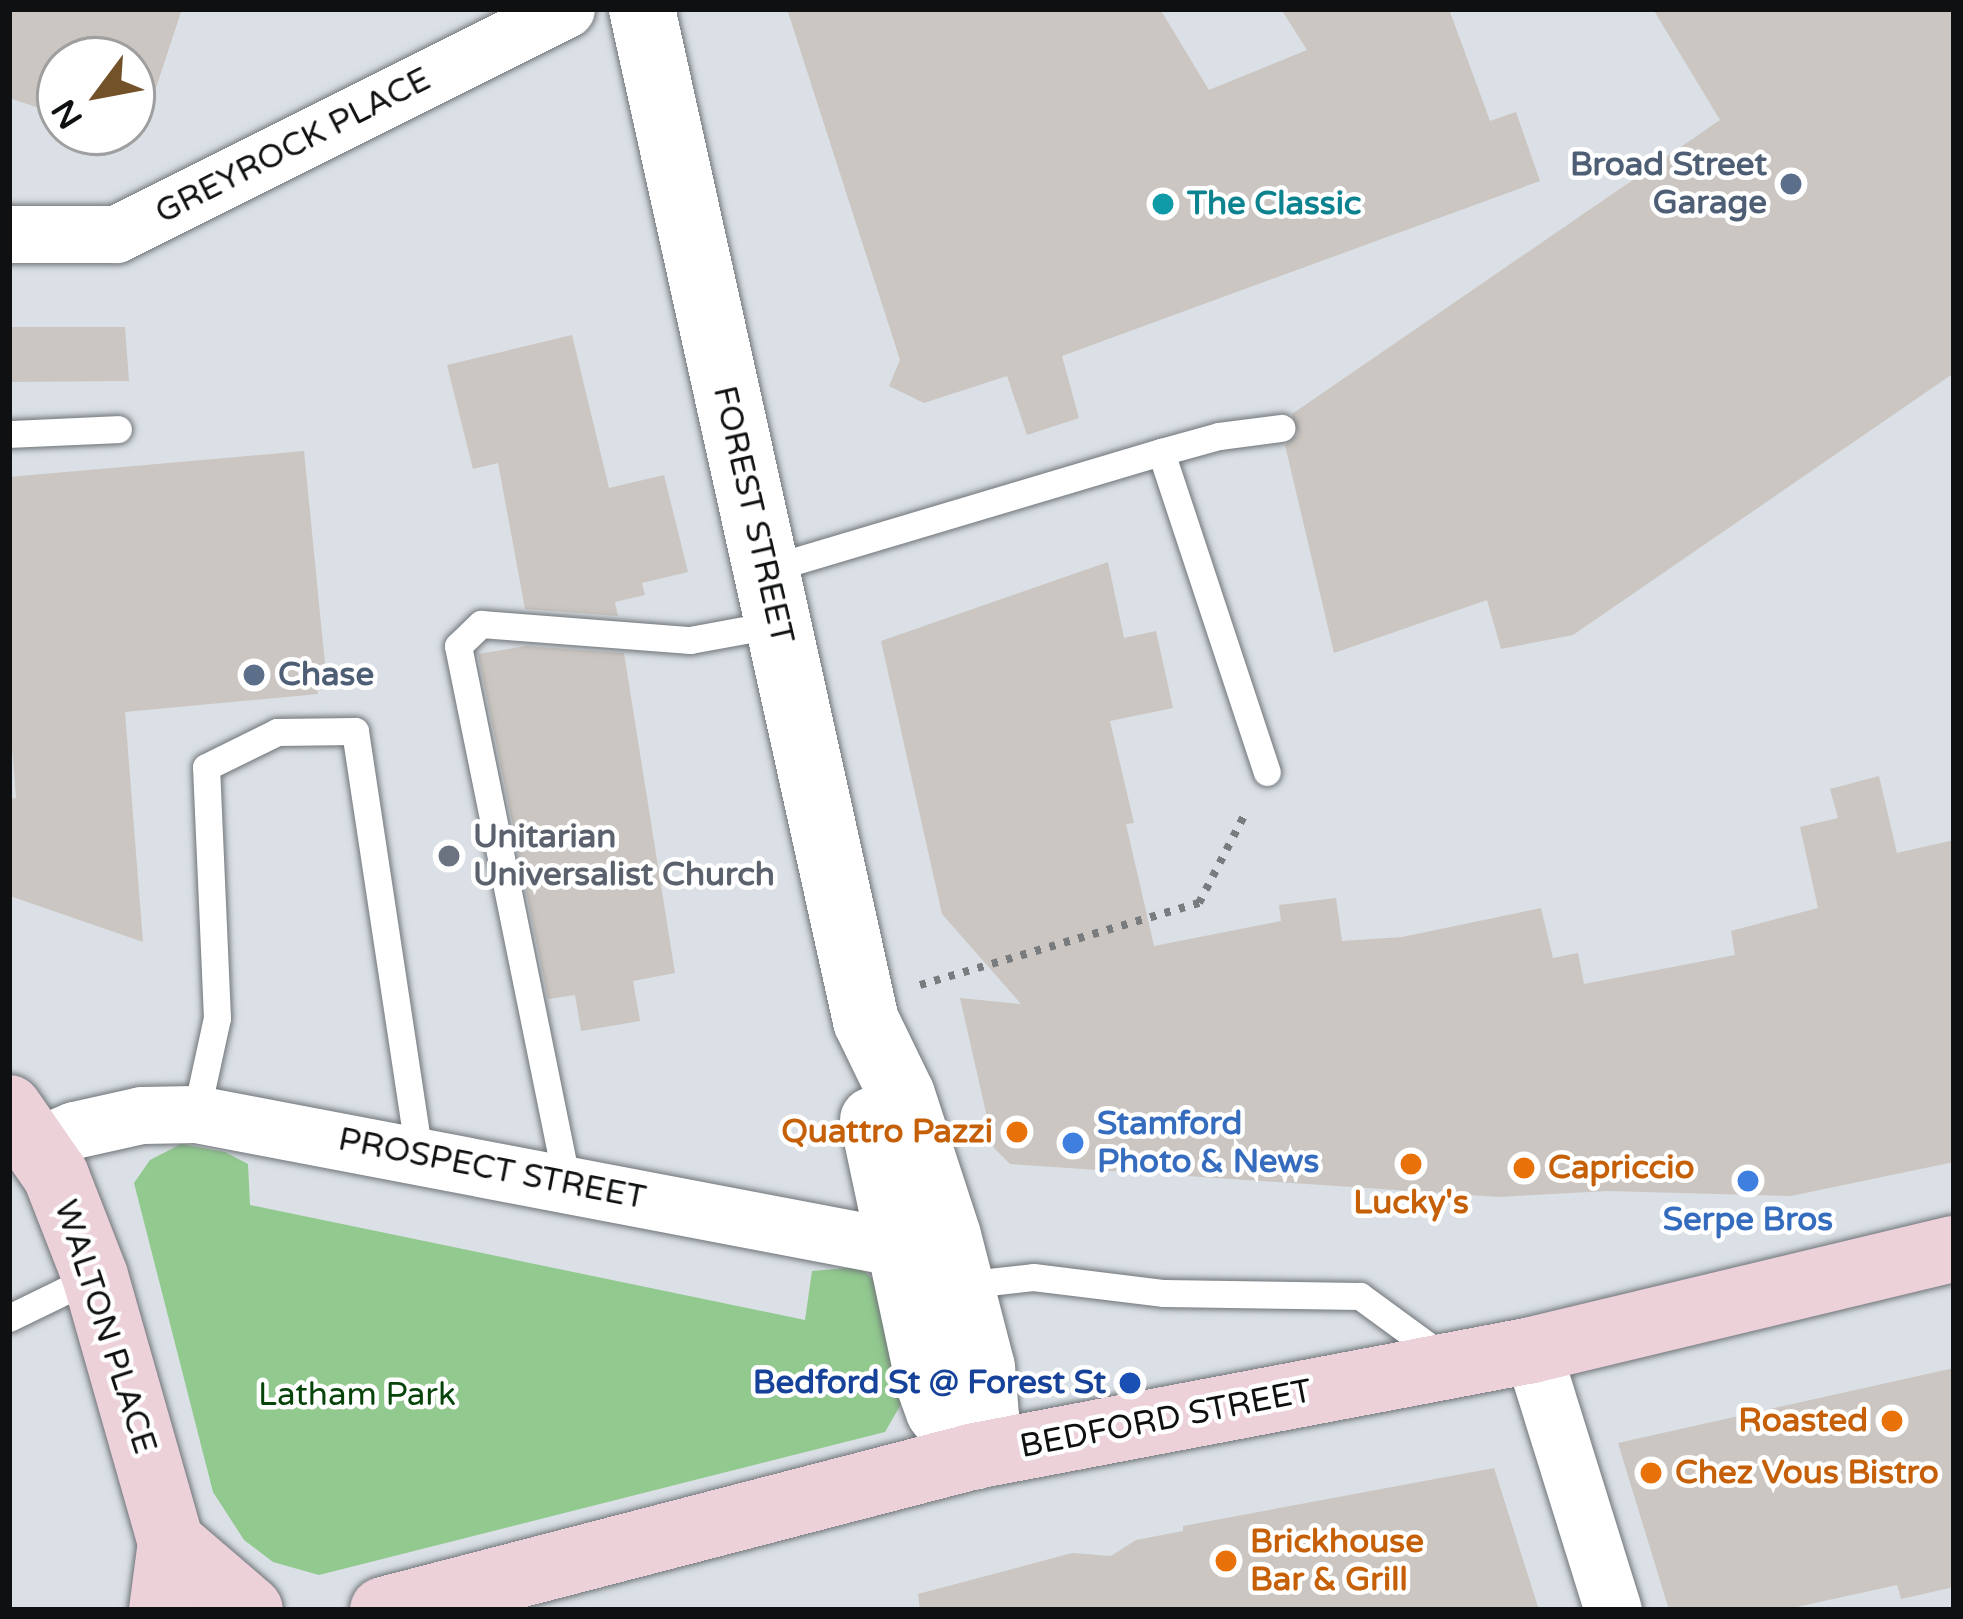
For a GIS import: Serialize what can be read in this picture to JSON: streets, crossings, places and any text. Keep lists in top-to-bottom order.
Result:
{
  "streets": {
    "main road": ["WALTON PLACE", "BEDFORD STREET"],
    "street": ["GREYROCK PLACE", "FOREST STREET", "PROSPECT STREET"]
  },
  "crossings": [
    ["FOREST STREET", "PROSPECT STREET"],
    ["FOREST STREET", "BEDFORD STREET"],
    ["PROSPECT STREET", "WALTON PLACE"]
  ],
  "parks": ["Latham Park"],
  "places": [
    "Broad Street Garage",
    "The Classic",
    "Chase",
    "Unitarian Universalist Church",
    "Quattro Pazzi",
    "Stamford Photo & News",
    "Lucky's",
    "Capriccio",
    "Serpe Bros",
    "Bedford St @ Forest St",
    "Roasted",
    "Chez Vous Bistro",
    "Brickhouse Bar & Grill"
  ],
  "north": "bottom left"
}
